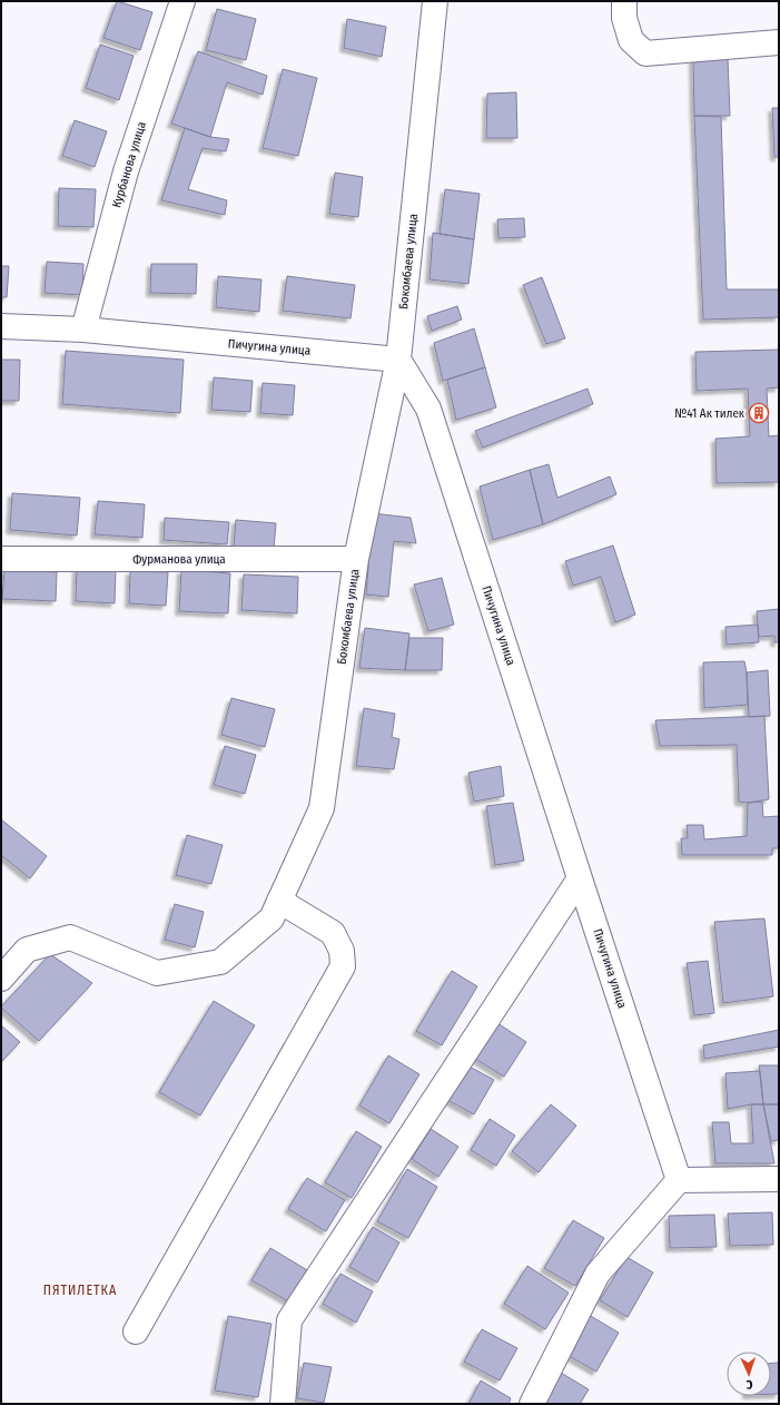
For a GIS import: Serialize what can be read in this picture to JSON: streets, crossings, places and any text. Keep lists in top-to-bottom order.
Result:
{
  "streets": {
    "street": [
      "Курбанова улица",
      "Бокомбаева улица",
      "Пичугина улица",
      "Фурманова улица"
    ]
  },
  "crossings": [
    ["Курбанова улица", "Пичугина улица"],
    ["Бокомбаева улица", "Пичугина улица"],
    ["Бокомбаева улица", "Фурманова улица"]
  ],
  "districts": ["ПЯТИЛЕТКА"],
  "places": {
    "building": ["№41 Ак тилек"]
  },
  "north": "bottom"
}
